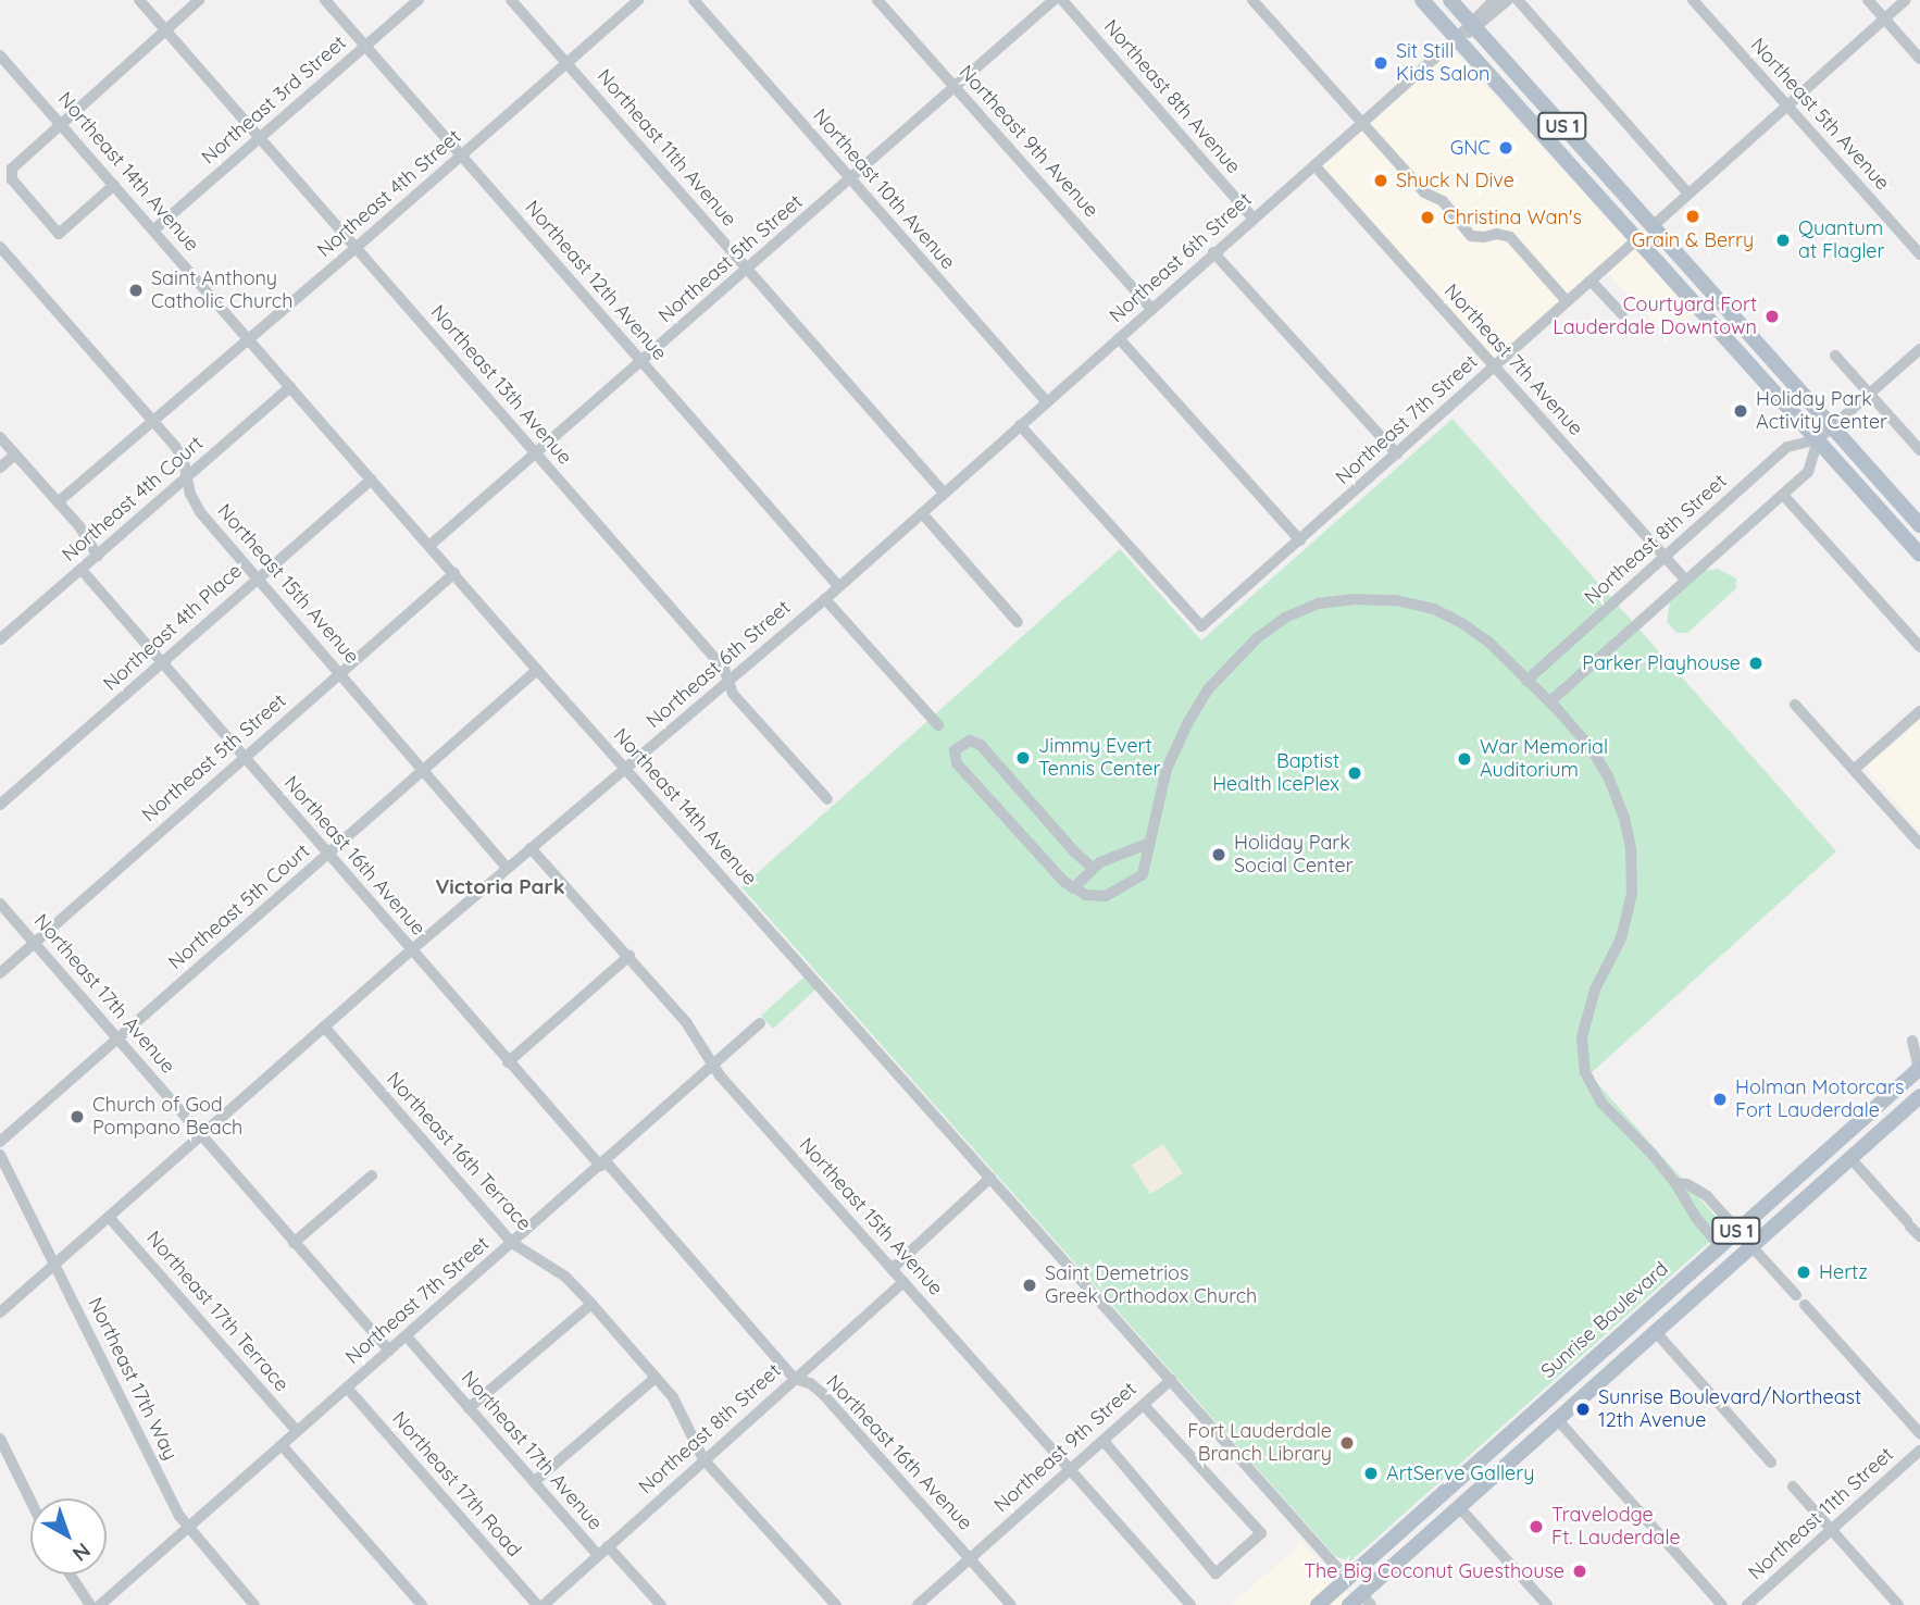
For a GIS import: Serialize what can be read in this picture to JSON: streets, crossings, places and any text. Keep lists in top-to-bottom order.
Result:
{
  "streets": {
    "main road": ["US 1", "Sunrise Boulevard"],
    "street": [
      "Northeast 8th Avenue",
      "Northeast 3rd Street",
      "Northeast 5th Avenue",
      "Northeast 9th Avenue",
      "Northeast 11th Avenue",
      "Northeast 14th Avenue",
      "Northeast 10th Avenue",
      "Northeast 4th Street",
      "Northeast 6th Street",
      "Northeast 5th Street",
      "Northeast 12th Avenue",
      "Northeast 7th Avenue",
      "Northeast 13th Avenue",
      "Northeast 7th Street",
      "Northeast 4th Court",
      "Northeast 8th Street",
      "Northeast 15th Avenue",
      "Northeast 4th Place",
      "Northeast 16th Avenue",
      "Northeast 5th Court",
      "Northeast 17th Avenue",
      "Northeast 16th Terrace",
      "Northeast 17th Terrace",
      "Northeast 17th Way",
      "Northeast 9th Street",
      "Northeast 17th Road",
      "Northeast 11th Street"
    ]
  },
  "crossings": [
    ["Northeast 8th Avenue", "Northeast 6th Street"],
    ["Northeast 3rd Street", "Northeast 14th Avenue"],
    ["Northeast 3rd Street", "Northeast 12th Avenue"],
    ["Northeast 3rd Street", "Northeast 13th Avenue"],
    ["US 1", "Northeast 6th Street"],
    ["US 1", "Northeast 7th Street"],
    ["US 1", "Northeast 8th Street"],
    ["Northeast 9th Avenue", "Northeast 6th Street"],
    ["Northeast 9th Avenue", "Northeast 5th Street"],
    ["Northeast 11th Avenue", "Northeast 4th Street"],
    ["Northeast 11th Avenue", "Northeast 6th Street"],
    ["Northeast 11th Avenue", "Northeast 5th Street"],
    ["Northeast 14th Avenue", "Northeast 4th Street"],
    ["Northeast 14th Avenue", "Northeast 6th Street"],
    ["Northeast 14th Avenue", "Northeast 5th Street"],
    ["Northeast 14th Avenue", "Northeast 4th Court"],
    ["Northeast 14th Avenue", "Northeast 4th Place"],
    ["Northeast 14th Avenue", "Northeast 5th Court"],
    ["Northeast 14th Avenue", "Sunrise Boulevard"],
    ["Northeast 14th Avenue", "Northeast 9th Street"],
    ["Northeast 10th Avenue", "Northeast 6th Street"],
    ["Northeast 10th Avenue", "Northeast 5th Street"],
    ["Northeast 4th Street", "Northeast 12th Avenue"],
    ["Northeast 4th Street", "Northeast 13th Avenue"],
    ["Northeast 4th Street", "Northeast 15th Avenue"],
    ["Northeast 6th Street", "Northeast 12th Avenue"],
    ["Northeast 6th Street", "Northeast 7th Avenue"],
    ["Northeast 6th Street", "Northeast 13th Avenue"],
    ["Northeast 6th Street", "Northeast 7th Street"],
    ["Northeast 6th Street", "Northeast 15th Avenue"],
    ["Northeast 6th Street", "Northeast 16th Avenue"],
    ["Northeast 6th Street", "Northeast 17th Avenue"],
    ["Northeast 6th Street", "Northeast 16th Terrace"],
    ["Northeast 6th Street", "Northeast 17th Terrace"],
    ["Northeast 6th Street", "Northeast 17th Way"],
    ["Northeast 5th Street", "Northeast 12th Avenue"],
    ["Northeast 5th Street", "Northeast 13th Avenue"],
    ["Northeast 5th Street", "Northeast 15th Avenue"],
    ["Northeast 5th Street", "Northeast 16th Avenue"],
    ["Northeast 5th Street", "Northeast 17th Avenue"],
    ["Northeast 7th Avenue", "Northeast 7th Street"],
    ["Northeast 7th Avenue", "Northeast 8th Street"],
    ["Northeast 7th Street", "Northeast 15th Avenue"],
    ["Northeast 7th Street", "Northeast 16th Avenue"],
    ["Northeast 7th Street", "Northeast 17th Avenue"],
    ["Northeast 7th Street", "Northeast 16th Terrace"],
    ["Northeast 7th Street", "Northeast 17th Terrace"],
    ["Northeast 7th Street", "Northeast 17th Way"],
    ["Northeast 7th Street", "Northeast 17th Road"],
    ["Northeast 4th Court", "Northeast 15th Avenue"],
    ["Northeast 4th Court", "Northeast 16th Avenue"],
    ["Northeast 8th Street", "Northeast 15th Avenue"],
    ["Northeast 8th Street", "Northeast 16th Avenue"],
    ["Northeast 8th Street", "Northeast 17th Avenue"],
    ["Northeast 8th Street", "Northeast 16th Terrace"],
    ["Northeast 15th Avenue", "Northeast 4th Place"],
    ["Northeast 15th Avenue", "Northeast 5th Court"],
    ["Northeast 15th Avenue", "Northeast 9th Street"],
    ["Northeast 4th Place", "Northeast 16th Avenue"],
    ["Northeast 16th Avenue", "Northeast 5th Court"],
    ["Northeast 16th Avenue", "Northeast 9th Street"],
    ["Northeast 5th Court", "Northeast 17th Avenue"]
  ],
  "districts": ["Victoria Park"],
  "places": [
    "Sit Still Kids Salon",
    "GNC",
    "Shuck N Dive",
    "Grain & Berry",
    "Christina Wan's",
    "Quantum at Flagler",
    "Saint Anthony Catholic Church",
    "Courtyard Fort Lauderdale Downtown",
    "Holiday Park Activity Center",
    "Parker Playhouse",
    "Jimmy Evert Tennis Center",
    "War Memorial Auditorium",
    "Baptist Health IcePlex",
    "Holiday Park Social Center",
    "Holman Motorcars Fort Lauderdale",
    "Church of God Pompano Beach",
    "Hertz",
    "Saint Demetrios Greek Orthodox Church",
    "Sunrise Boulevard/Northeast 12th Avenue",
    "Fort Lauderdale Branch Library",
    "ArtServe Gallery",
    "Travelodge Ft. Lauderdale",
    "The Big Coconut Guesthouse"
  ],
  "north": "bottom right"
}
